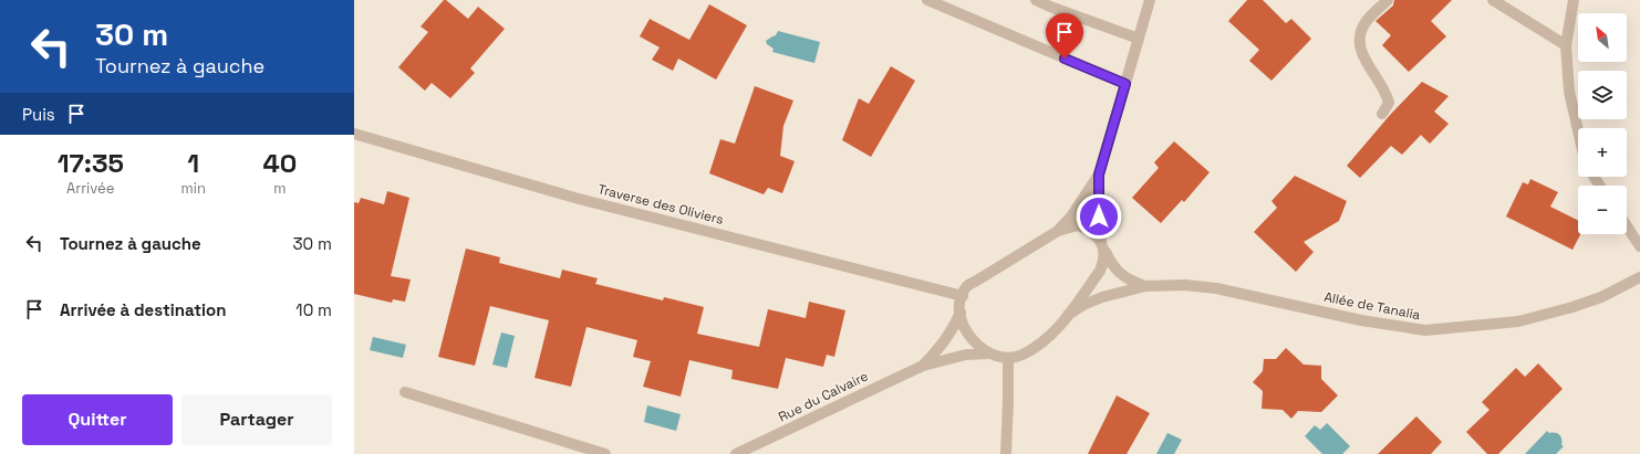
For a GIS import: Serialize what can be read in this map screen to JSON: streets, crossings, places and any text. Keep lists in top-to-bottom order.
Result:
{
  "streets": {
    "street": ["Traverse des Oliviers", "Allée de Tanalia", "Rue du Calvaire"]
  },
  "north": "top left",
  "page": {
    "turn": ["30 m", "Tournez à gauche"],
    "map_buttons": ["+", "−"],
    "then": "Puis",
    "eta": [
      "17:35",
      "Arrivée",
      "1",
      "min",
      "40",
      "m"
    ],
    "list": [
      {
        "name": "Tournez à gauche",
        "value": "30 m"
      },
      {
        "name": "Arrivée à destination",
        "value": "10 m"
      }
    ],
    "buttons": ["Quitter", "Partager"]
  }
}
